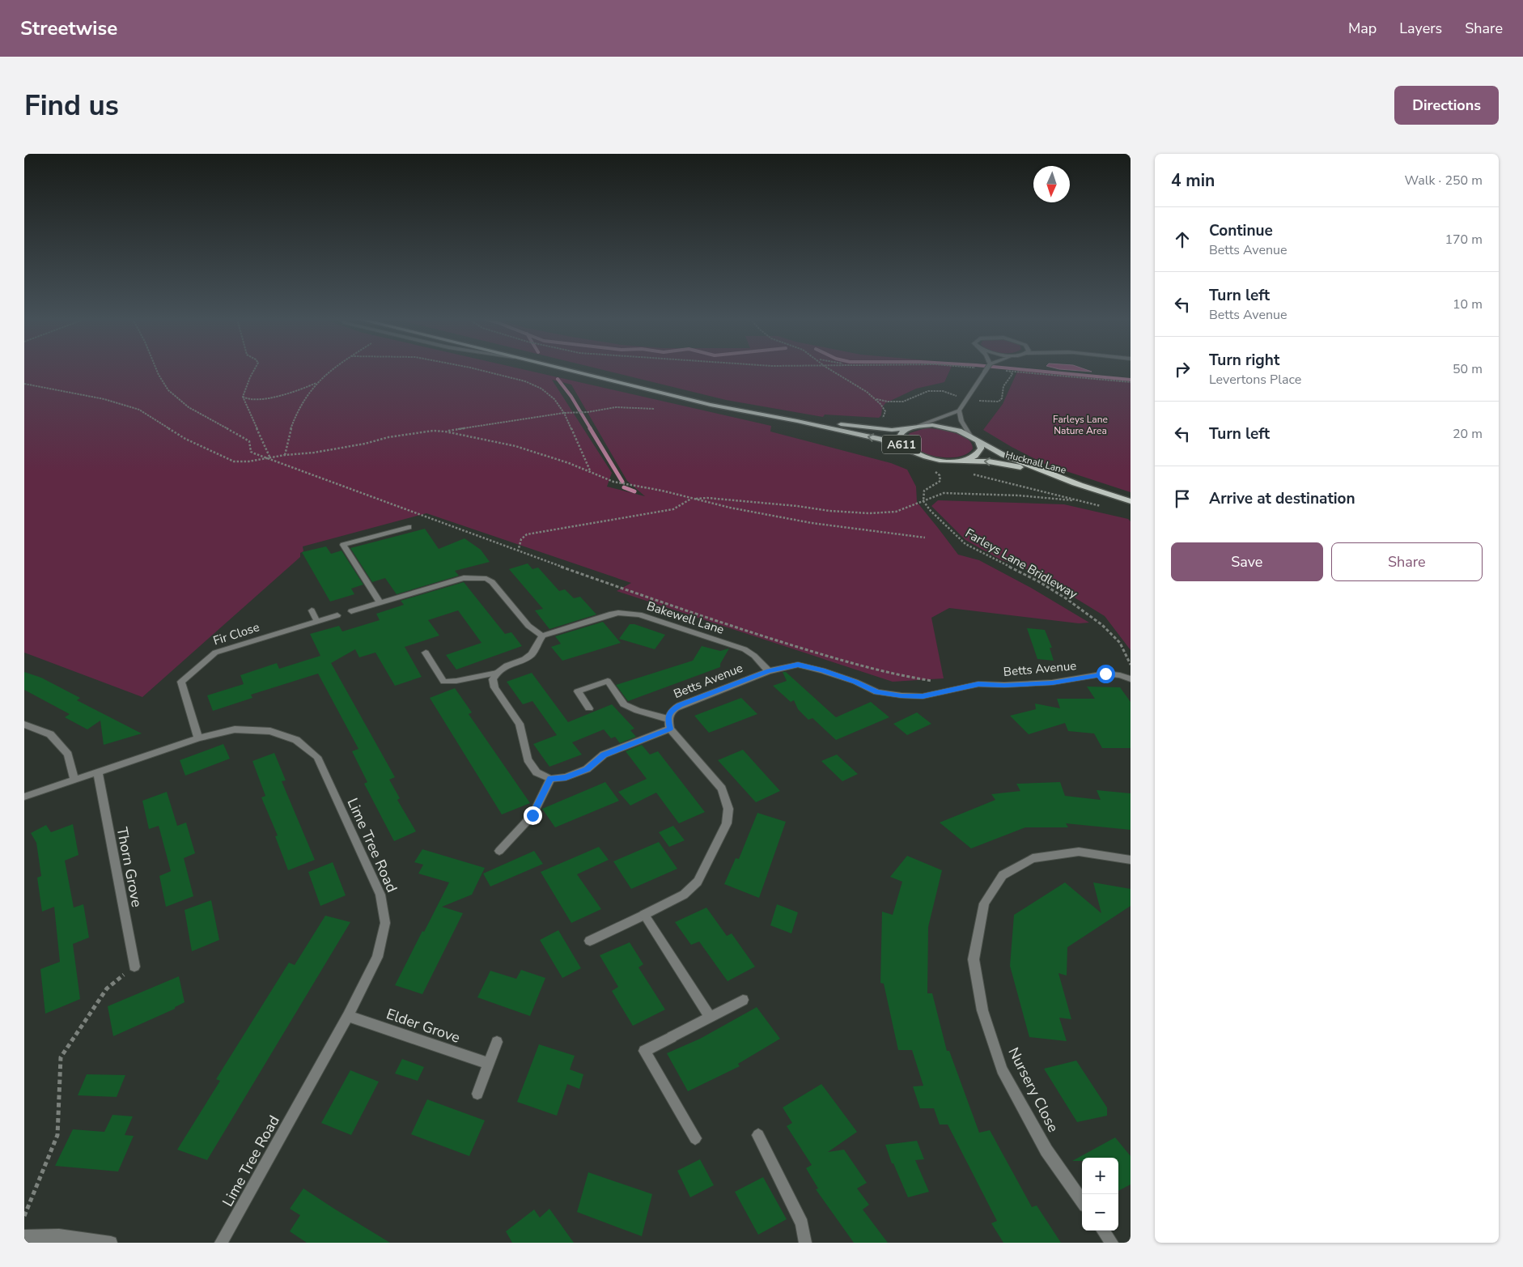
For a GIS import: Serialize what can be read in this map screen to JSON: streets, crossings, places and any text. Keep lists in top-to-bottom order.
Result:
{
  "streets": {
    "main road": ["A611", "Hucknall Lane"],
    "street": [
      "Bakewell Lane",
      "Fir Close",
      "Betts Avenue",
      "Lime Tree Road",
      "Thorn Grove",
      "Elder Grove",
      "Nursery Close"
    ],
    "path": ["Farleys Lane Bridleway"]
  },
  "crossings": [
    ["A611", "Hucknall Lane"],
    ["Bakewell Lane", "Betts Avenue"],
    ["Fir Close", "Lime Tree Road"],
    ["Lime Tree Road", "Thorn Grove"],
    ["Lime Tree Road", "Elder Grove"]
  ],
  "parks": ["Farleys Lane Nature Area"],
  "north": "bottom",
  "page": {
    "header": "Streetwise",
    "nav": ["Map", "Layers", "Share"],
    "buttons": [
      "Directions",
      ["Save", "Share"]
    ],
    "title": "Find us",
    "heading": ["4 min", "Walk · 250 m"],
    "list": [
      ["Continue", "Betts Avenue", "170 m"],
      ["Turn left", "Betts Avenue", "10 m"],
      ["Turn right", "Levertons Place", "50 m"],
      ["Turn left", "20 m"],
      "Arrive at destination"
    ],
    "map_buttons": ["+", "−"]
  }
}
